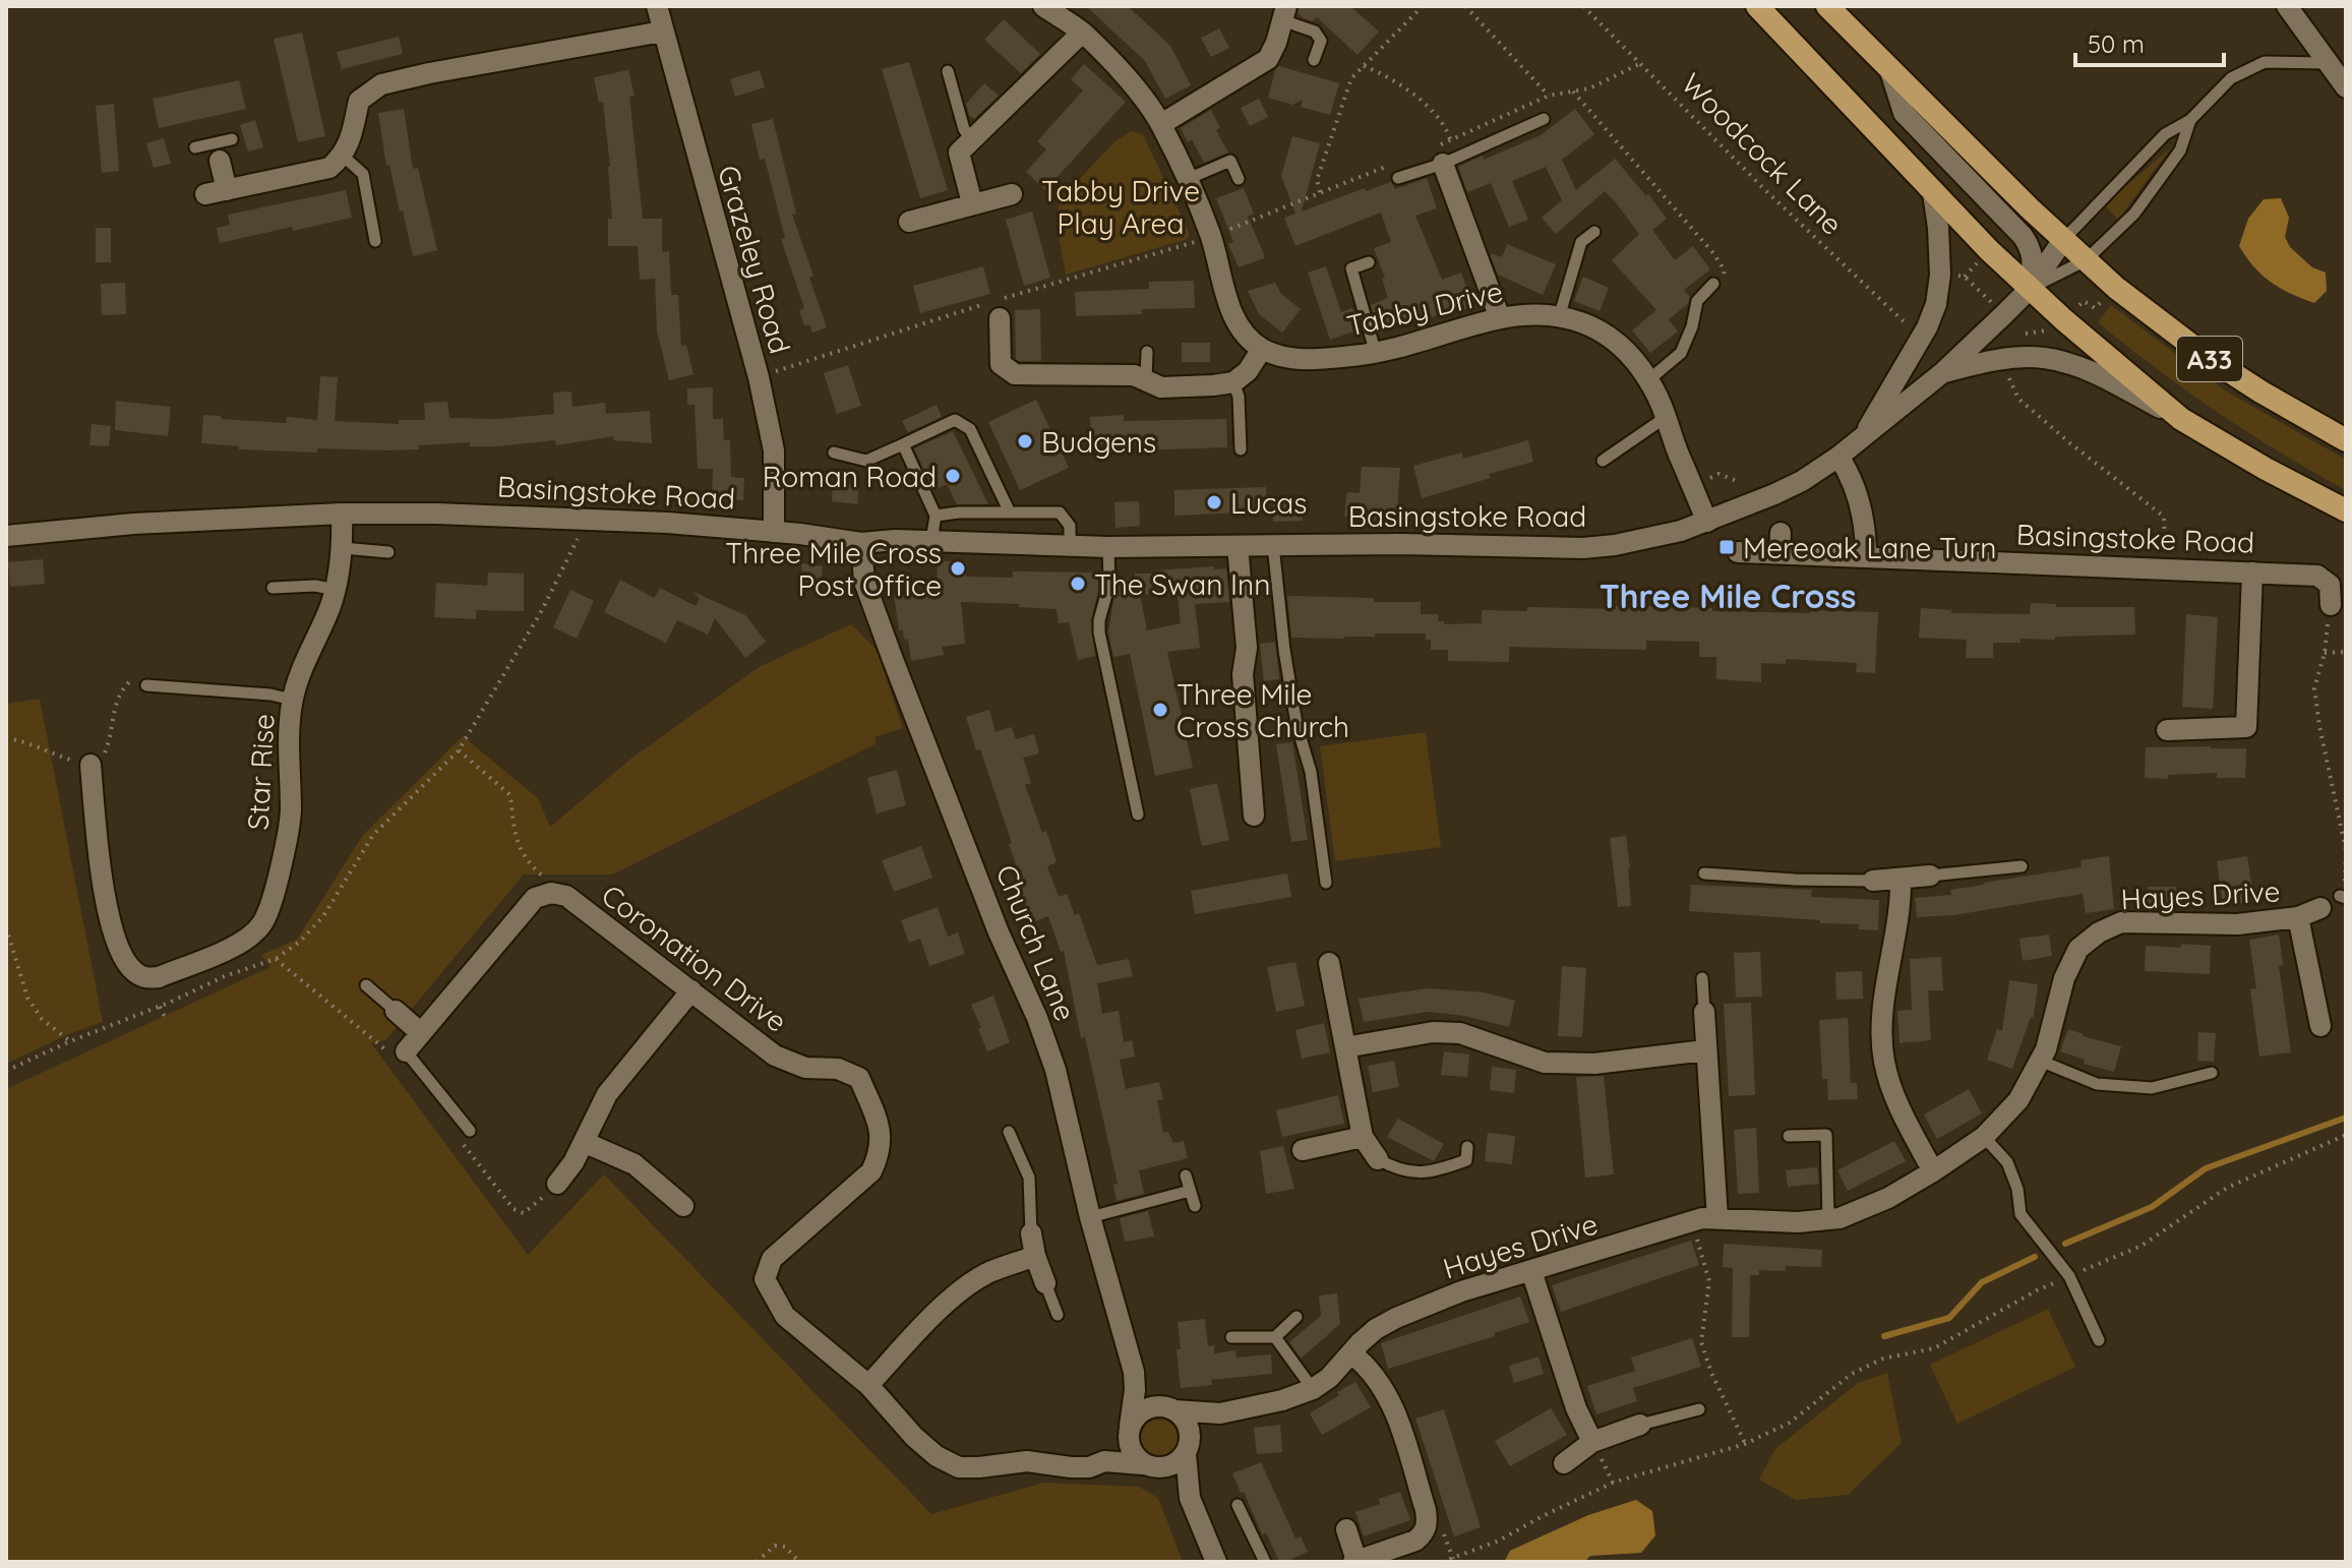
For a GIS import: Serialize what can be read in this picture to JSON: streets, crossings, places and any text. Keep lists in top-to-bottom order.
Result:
{
  "streets": {
    "highway": ["A33"],
    "street": [
      "Grazeley Road",
      "Tabby Drive",
      "Basingstoke Road",
      "Star Rise",
      "Hayes Drive",
      "Church Lane",
      "Coronation Drive"
    ],
    "path": ["Woodcock Lane"]
  },
  "crossings": [
    ["Grazeley Road", "Basingstoke Road"],
    ["Tabby Drive", "Basingstoke Road"],
    ["A33", "Basingstoke Road"],
    ["Basingstoke Road", "Star Rise"],
    ["Basingstoke Road", "Church Lane"],
    ["Hayes Drive", "Church Lane"],
    ["Hayes Drive", "Coronation Drive"],
    ["Church Lane", "Coronation Drive"]
  ],
  "districts": ["Three Mile Cross"],
  "parks": ["Tabby Drive Play Area"],
  "places": {
    "other": [
      "Budgens",
      "Roman Road",
      "Lucas",
      "Three Mile Cross Post Office",
      "The Swan Inn",
      "Three Mile Cross Church"
    ],
    "transit": ["Mereoak Lane Turn"]
  },
  "scale_bar": "50 m"
}
